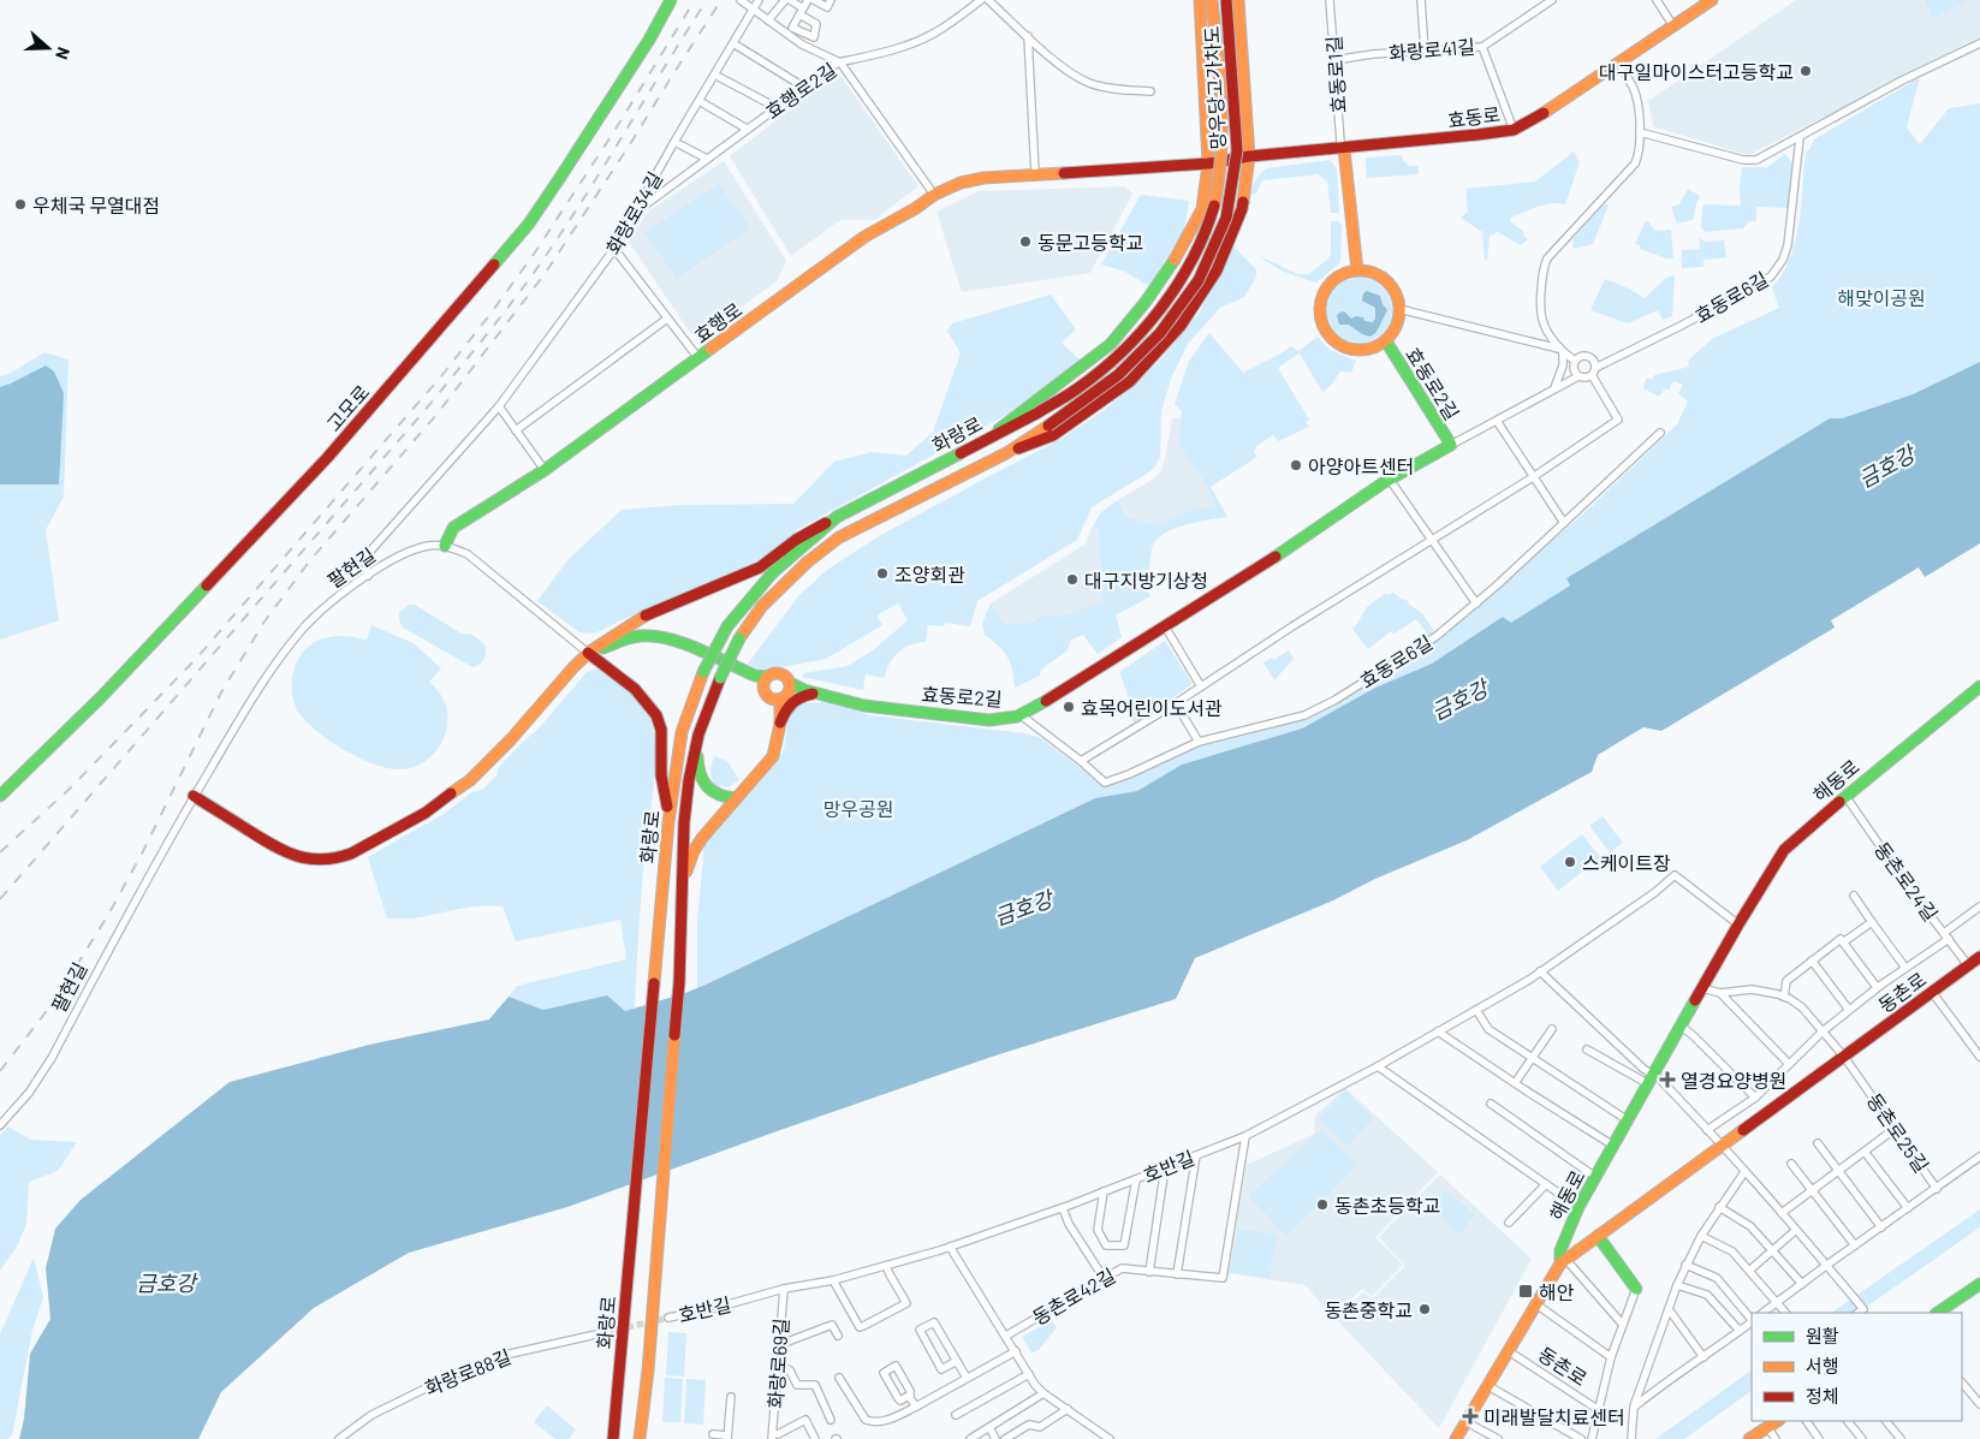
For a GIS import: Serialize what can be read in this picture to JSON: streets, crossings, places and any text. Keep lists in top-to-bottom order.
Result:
{
  "streets": {
    "main road": [
      "망우당고가차도",
      "효동로",
      "효행로",
      "효동로2길",
      "고모로",
      "화랑로",
      "해동로",
      "동촌로"
    ],
    "street": [
      "화랑로41길",
      "효동로1길",
      "효행로2길",
      "화랑로34길",
      "효동로6길",
      "팔현길",
      "동촌로24길",
      "동촌로25길",
      "호반길",
      "동촌로42길",
      "화랑로69길",
      "화랑로88길"
    ]
  },
  "crossings": [
    ["화랑로41길", "효동로1길"],
    ["효동로1길", "효동로"],
    ["망우당고가차도", "화랑로"],
    ["효행로2길", "화랑로34길"],
    ["효동로", "효행로"],
    ["화랑로34길", "팔현길"],
    ["효동로6길", "효동로2길"],
    ["효행로", "팔현길"],
    ["해동로", "동촌로24길"],
    ["해동로", "동촌로"],
    ["해동로", "호반길"],
    ["동촌로24길", "동촌로"],
    ["동촌로", "동촌로25길"],
    ["호반길", "동촌로42길"],
    ["호반길", "화랑로69길"]
  ],
  "water": ["금호강"],
  "parks": ["해맞이공원", "망우공원"],
  "places": {
    "other": [
      "대구일마이스터고등학교",
      "우체국 무열대점",
      "동문고등학교",
      "아양아트센터",
      "조양회관",
      "대구지방기상청",
      "효목어린이도서관",
      "스케이트장",
      "동촌초등학교",
      "동촌중학교"
    ],
    "health": ["열경요양병원", "미래발달치료센터"],
    "transit": ["해안"]
  },
  "legend": ["원활", "서행", "정체"],
  "north": "right"
}
